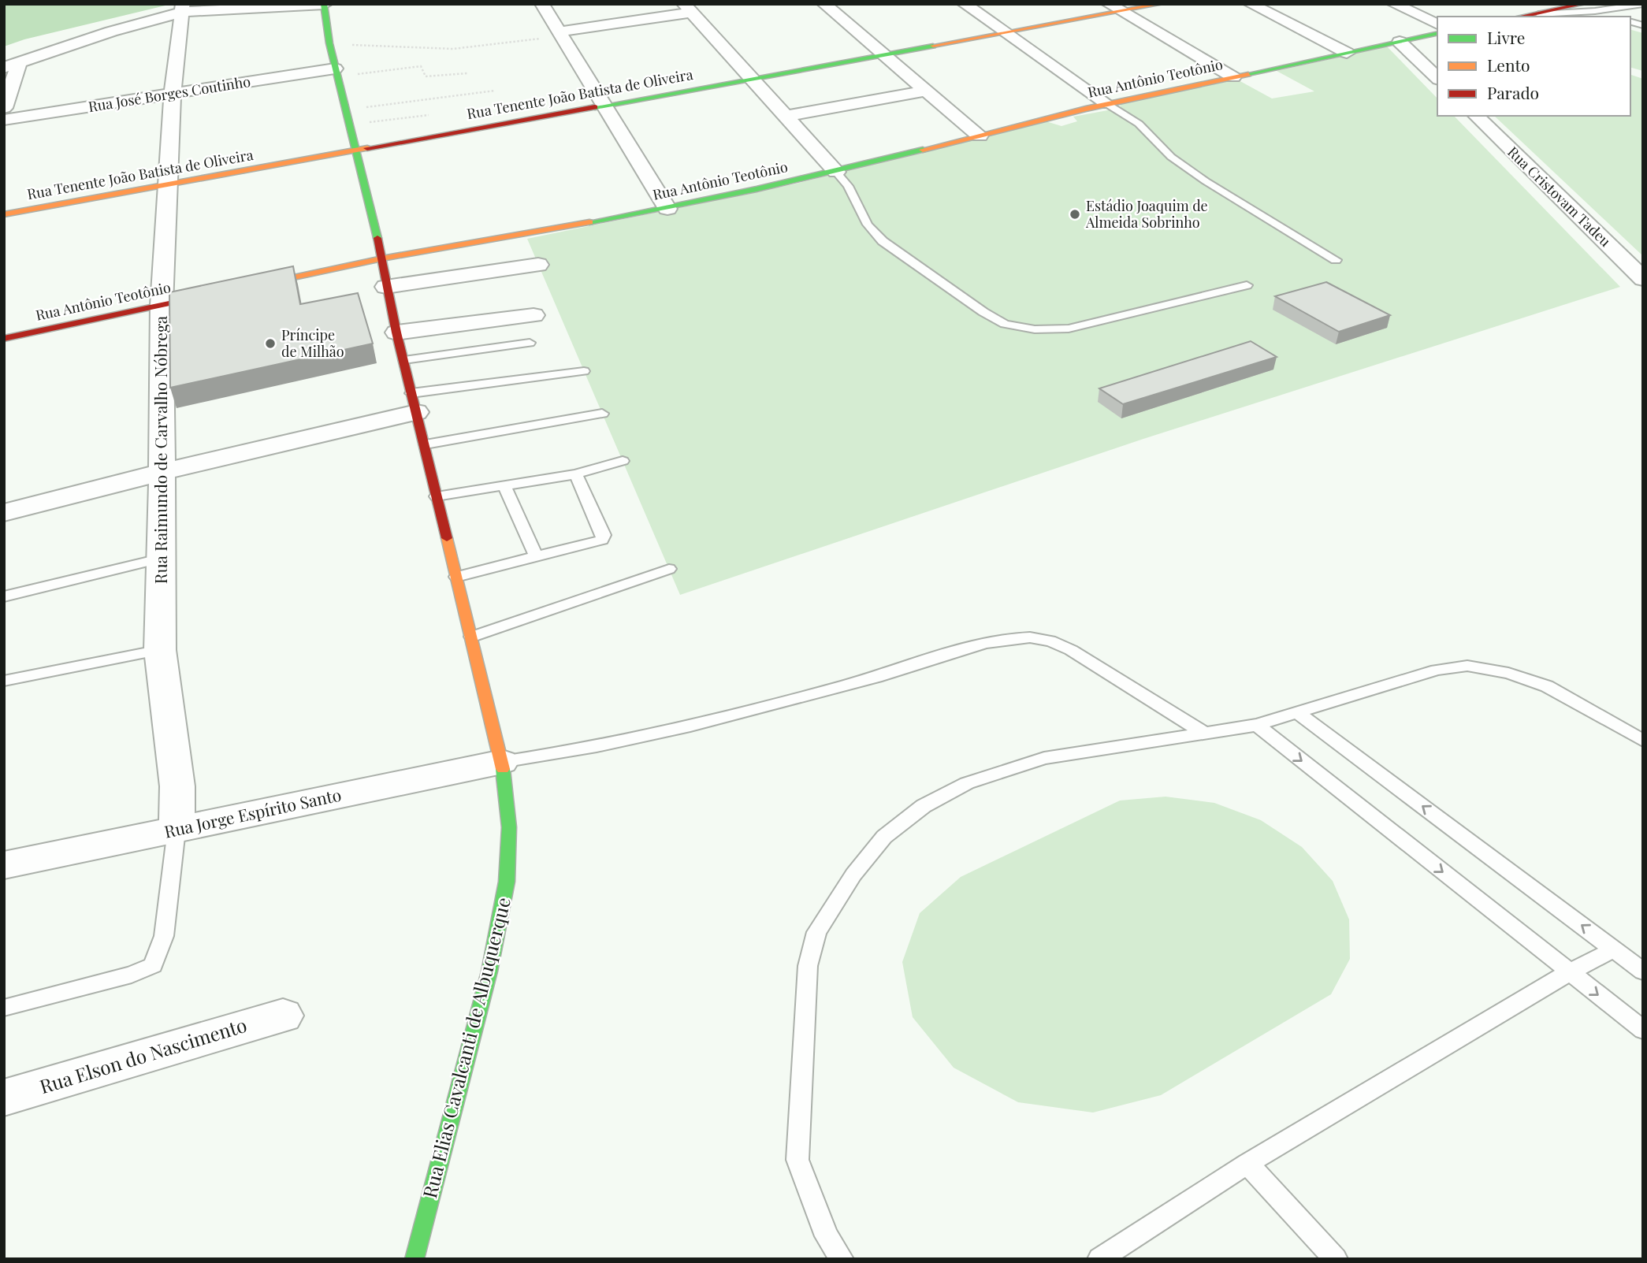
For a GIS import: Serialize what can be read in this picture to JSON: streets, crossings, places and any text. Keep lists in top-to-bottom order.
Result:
{
  "streets": {
    "street": [
      "Rua Antônio Teotônio",
      "Rua José Borges Coutinho",
      "Rua Tenente João Batista de Oliveira",
      "Rua Cristovam Tadeu",
      "Rua Raimundo de Carvalho Nóbrega",
      "Rua Jorge Espírito Santo",
      "Rua Elias Cavalcanti de Albuquerque",
      "Rua Elson do Nascimento"
    ]
  },
  "crossings": [
    ["Rua Antônio Teotônio", "Rua Raimundo de Carvalho Nóbrega"],
    ["Rua Antônio Teotônio", "Rua Elias Cavalcanti de Albuquerque"],
    ["Rua José Borges Coutinho", "Rua Raimundo de Carvalho Nóbrega"],
    ["Rua José Borges Coutinho", "Rua Elias Cavalcanti de Albuquerque"],
    ["Rua Tenente João Batista de Oliveira", "Rua Raimundo de Carvalho Nóbrega"],
    ["Rua Tenente João Batista de Oliveira", "Rua Elias Cavalcanti de Albuquerque"],
    ["Rua Raimundo de Carvalho Nóbrega", "Rua Jorge Espírito Santo"],
    ["Rua Jorge Espírito Santo", "Rua Elias Cavalcanti de Albuquerque"]
  ],
  "places": ["Estádio Joaquim de Almeida Sobrinho", "Príncipe de Milhão"],
  "legend": ["Livre", "Lento", "Parado"]
}
